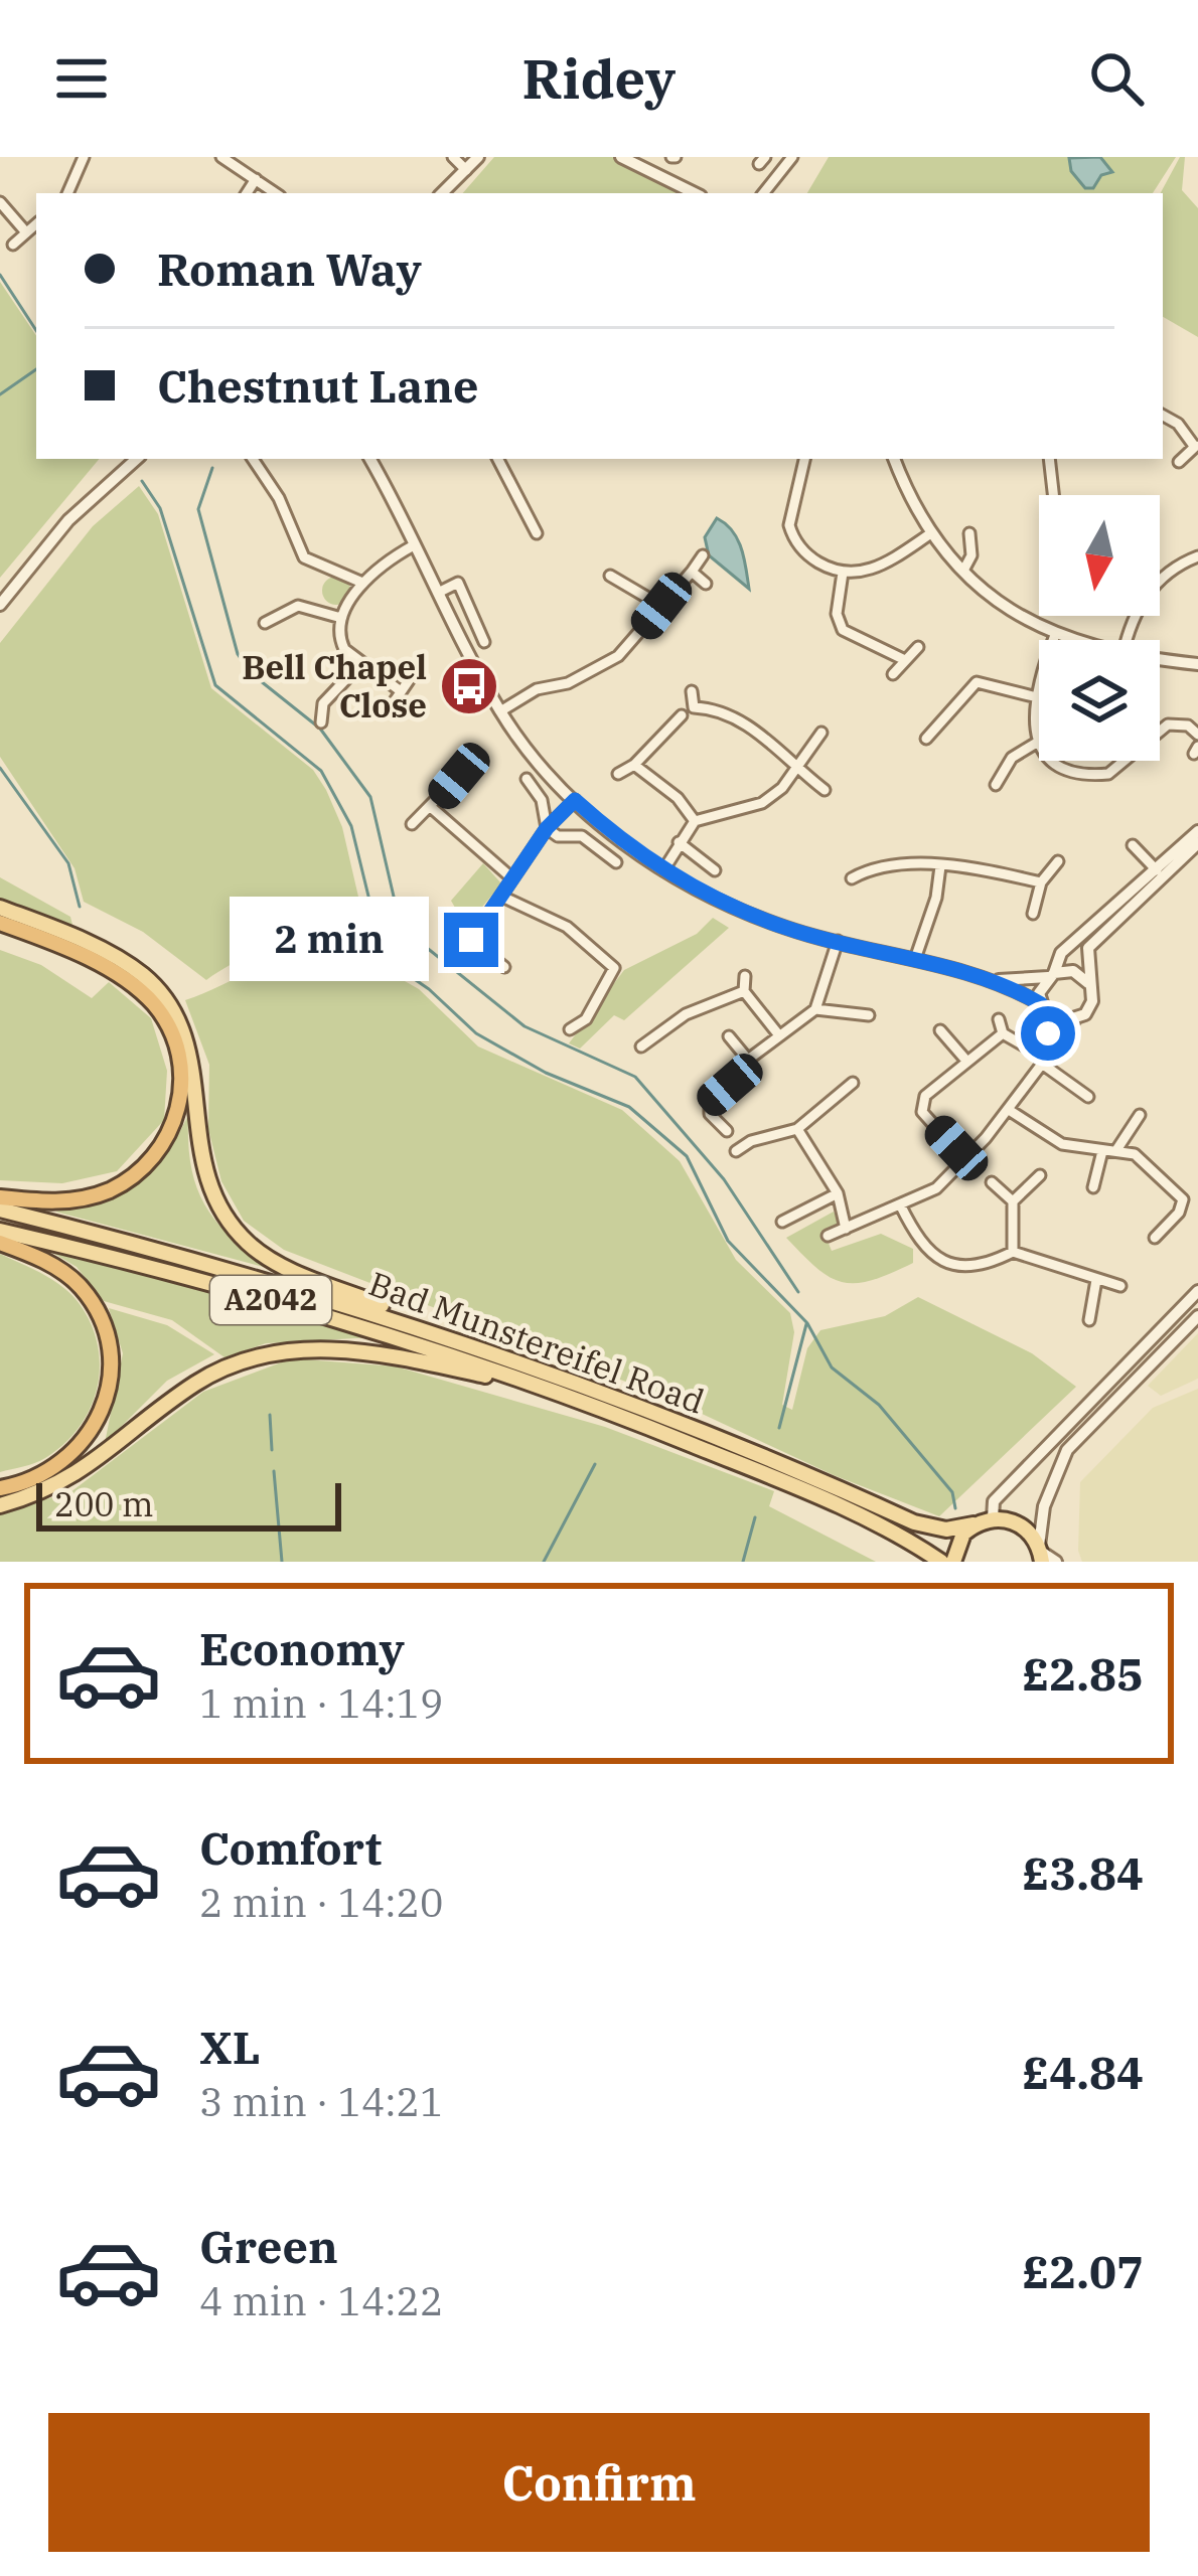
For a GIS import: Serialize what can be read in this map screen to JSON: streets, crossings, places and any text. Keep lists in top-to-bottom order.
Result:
{
  "streets": {
    "main road": ["A2042", "Bad Munstereifel Road"]
  },
  "places": {
    "bus stop": ["Bell Chapel Close"]
  },
  "scale_bar": "200 m",
  "north": "bottom",
  "page": {
    "header": "Ridey",
    "banner": ["Roman Way", "Chestnut Lane"],
    "bubble": "2 min",
    "scale": "200 m",
    "list": [
      {
        "name": "Economy",
        "note": "1 min · 14:19",
        "value": "£2.85"
      },
      {
        "name": "Comfort",
        "note": "2 min · 14:20",
        "value": "£3.84"
      },
      {
        "name": "XL",
        "note": "3 min · 14:21",
        "value": "£4.84"
      },
      {
        "name": "Green",
        "note": "4 min · 14:22",
        "value": "£2.07"
      }
    ],
    "buttons": "Confirm"
  }
}
